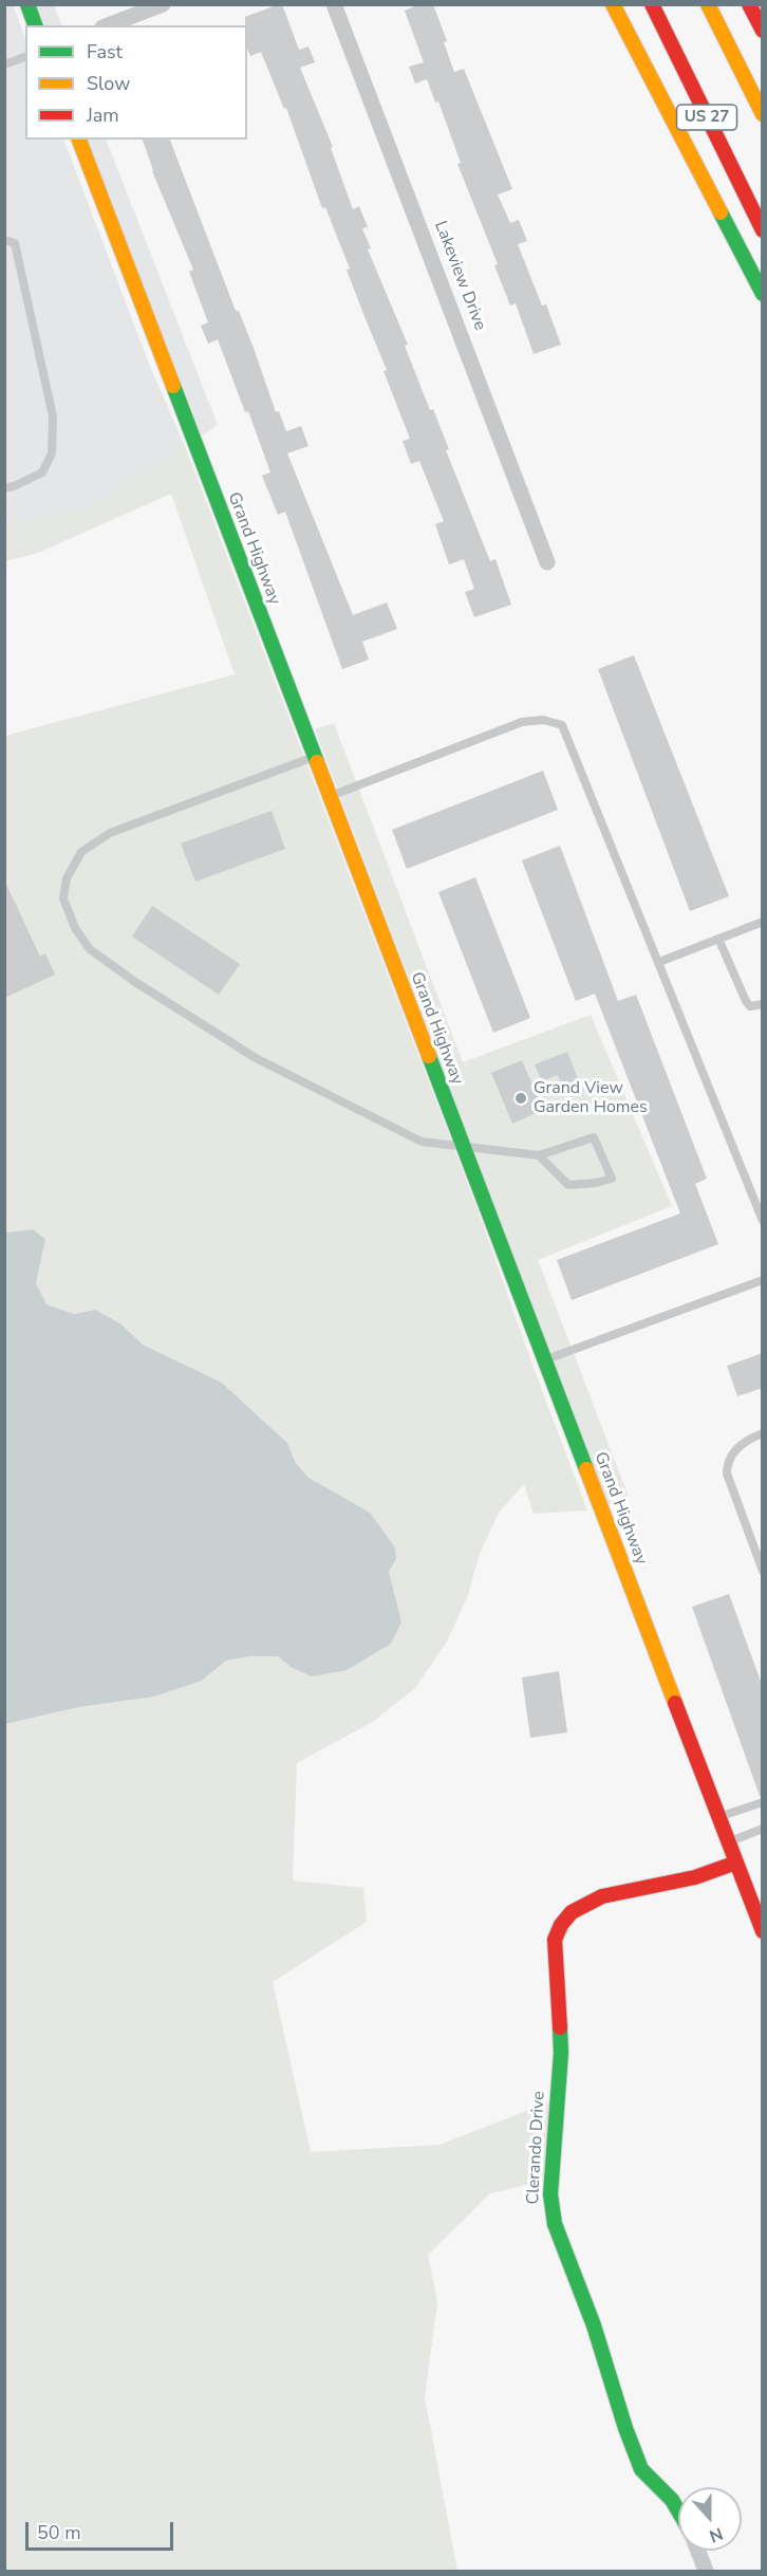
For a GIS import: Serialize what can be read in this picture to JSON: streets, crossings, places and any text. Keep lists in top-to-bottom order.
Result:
{
  "streets": {
    "main road": ["US 27", "Grand Highway", "Clerando Drive"],
    "street": ["Lakeview Drive"]
  },
  "crossings": [
    ["Grand Highway", "Clerando Drive"]
  ],
  "places": ["Grand View Garden Homes"],
  "legend": ["Fast", "Slow", "Jam"],
  "scale_bar": "50 m",
  "north": "bottom"
}
